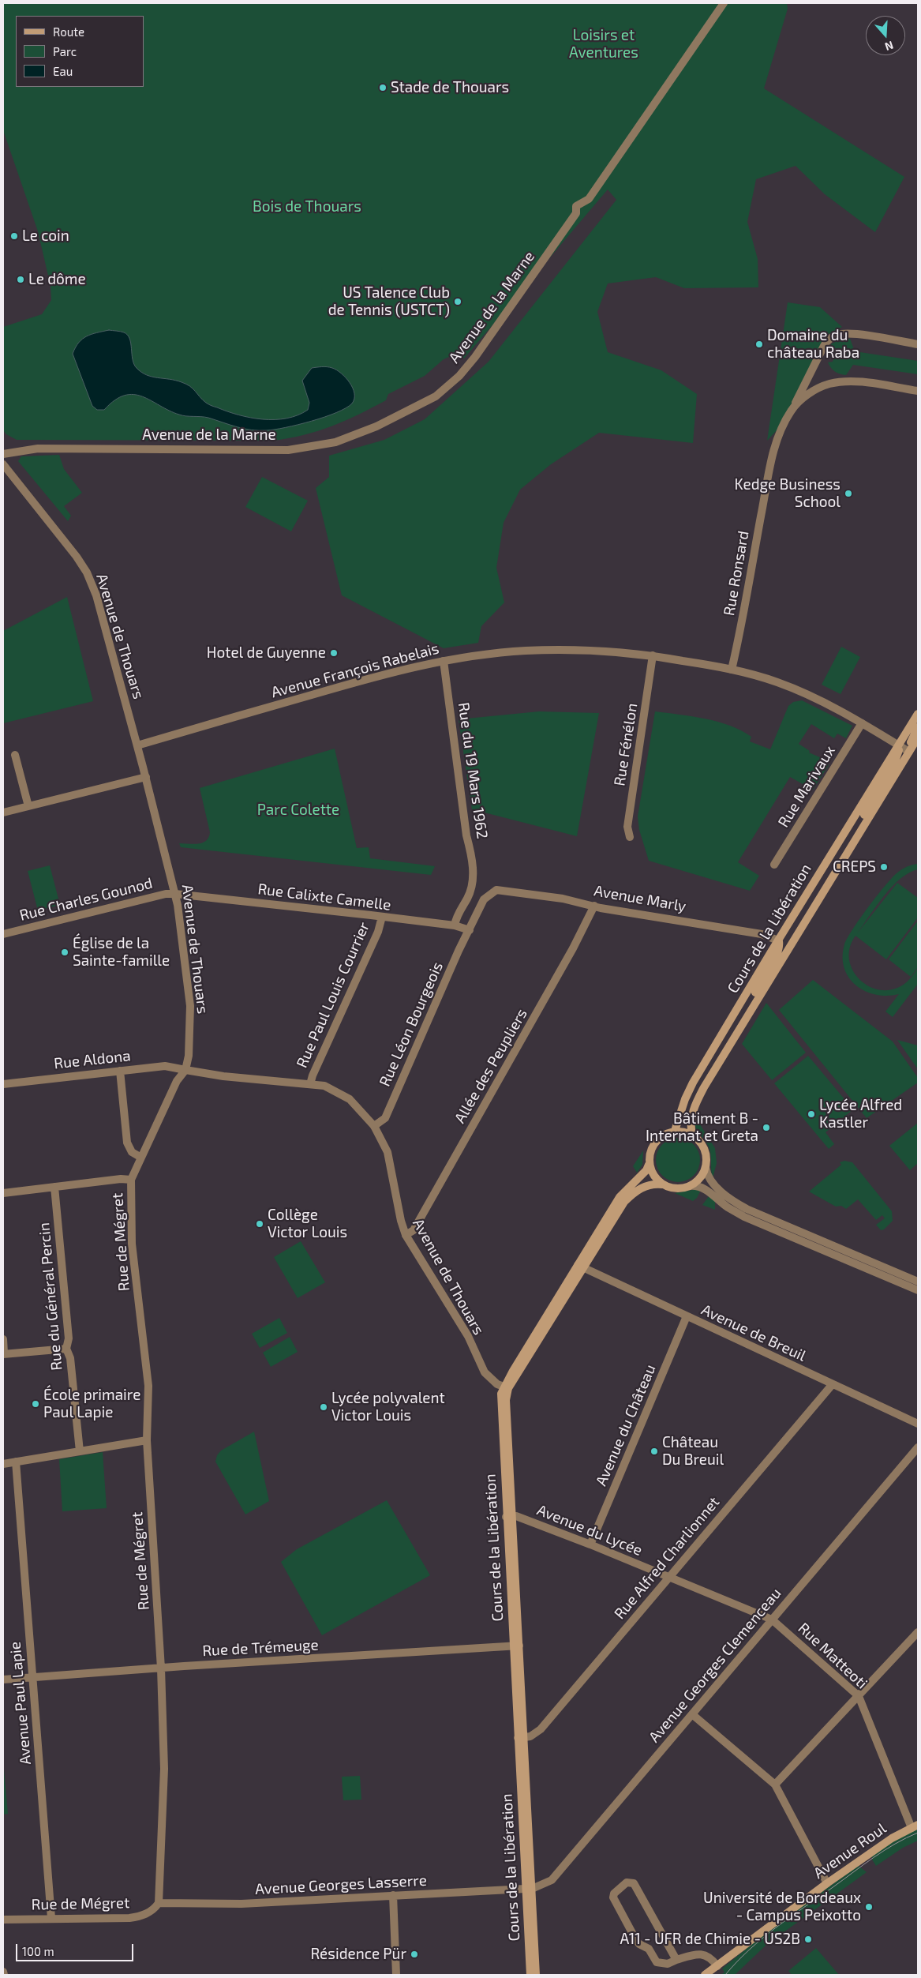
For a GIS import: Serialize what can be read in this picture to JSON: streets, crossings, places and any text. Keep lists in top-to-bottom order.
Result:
{
  "streets": {
    "main road": ["Cours de la Libération", "Avenue Roul"],
    "street": [
      "Avenue de la Marne",
      "Rue Ronsard",
      "Avenue de Thouars",
      "Avenue François Rabelais",
      "Rue Fénélon",
      "Rue du 19 Mars 1962",
      "Rue Marivaux",
      "Rue Calixte Camelle",
      "Avenue Marly",
      "Rue Charles Gounod",
      "Rue Paul Louis Courrier",
      "Rue Léon Bourgeois",
      "Rue Aldona",
      "Allée des Peupliers",
      "Rue de Mégret",
      "Rue du Général Percin",
      "Avenue de Breuil",
      "Avenue du Château",
      "Avenue du Lycée",
      "Rue Alfred Charlionnet",
      "Rue de Trémeuge",
      "Rue Matteoti",
      "Avenue Georges Clemenceau",
      "Avenue Paul Lapie",
      "Avenue Georges Lasserre"
    ]
  },
  "crossings": [
    ["Rue Ronsard", "Avenue François Rabelais"],
    ["Avenue de Thouars", "Avenue François Rabelais"],
    ["Avenue de Thouars", "Rue Calixte Camelle"],
    ["Avenue de Thouars", "Rue Charles Gounod"],
    ["Avenue de Thouars", "Cours de la Libération"],
    ["Avenue de Thouars", "Rue Paul Louis Courrier"],
    ["Avenue de Thouars", "Rue Léon Bourgeois"],
    ["Avenue de Thouars", "Rue Aldona"],
    ["Avenue de Thouars", "Allée des Peupliers"],
    ["Avenue de Thouars", "Rue de Mégret"],
    ["Avenue François Rabelais", "Rue Fénélon"],
    ["Avenue François Rabelais", "Rue du 19 Mars 1962"],
    ["Avenue François Rabelais", "Rue Marivaux"],
    ["Avenue François Rabelais", "Cours de la Libération"],
    ["Rue du 19 Mars 1962", "Rue Calixte Camelle"],
    ["Rue Calixte Camelle", "Rue Charles Gounod"],
    ["Rue Calixte Camelle", "Rue Paul Louis Courrier"],
    ["Rue Calixte Camelle", "Rue Léon Bourgeois"],
    ["Avenue Marly", "Cours de la Libération"],
    ["Avenue Marly", "Rue Léon Bourgeois"],
    ["Avenue Marly", "Allée des Peupliers"],
    ["Cours de la Libération", "Avenue de Breuil"],
    ["Cours de la Libération", "Avenue du Lycée"],
    ["Cours de la Libération", "Rue Alfred Charlionnet"],
    ["Cours de la Libération", "Rue de Trémeuge"],
    ["Cours de la Libération", "Avenue Georges Clemenceau"],
    ["Cours de la Libération", "Avenue Georges Lasserre"],
    ["Rue Aldona", "Rue de Mégret"],
    ["Rue de Mégret", "Rue de Trémeuge"],
    ["Rue de Mégret", "Avenue Paul Lapie"],
    ["Rue de Mégret", "Avenue Georges Lasserre"],
    ["Avenue de Breuil", "Avenue du Château"],
    ["Avenue de Breuil", "Rue Alfred Charlionnet"],
    ["Avenue du Château", "Avenue du Lycée"],
    ["Avenue du Lycée", "Rue Alfred Charlionnet"],
    ["Avenue du Lycée", "Rue Matteoti"],
    ["Avenue du Lycée", "Avenue Georges Clemenceau"],
    ["Rue de Trémeuge", "Avenue Paul Lapie"],
    ["Rue Matteoti", "Avenue Georges Clemenceau"],
    ["Rue Matteoti", "Avenue Roul"],
    ["Avenue Georges Clemenceau", "Avenue Georges Lasserre"]
  ],
  "parks": ["Loisirs et Aventures", "Bois de Thouars", "Parc Colette"],
  "places": [
    "Stade de Thouars",
    "Le coin",
    "Le dôme",
    "US Talence Club de Tennis (USTCT)",
    "Domaine du château Raba",
    "Kedge Business School",
    "Hotel de Guyenne",
    "CREPS",
    "Église de la Sainte-famille",
    "Lycée Alfred Kastler",
    "Bâtiment B - Internat et Greta",
    "Collège Victor Louis",
    "École primaire Paul Lapie",
    "Lycée polyvalent Victor Louis",
    "Château Du Breuil",
    "Université de Bordeaux - Campus Peixotto",
    "A11 - UFR de Chimie - US2B",
    "Résidence Pür"
  ],
  "legend": ["Route", "Parc", "Eau"],
  "scale_bar": "100 m",
  "north": "bottom"
}
